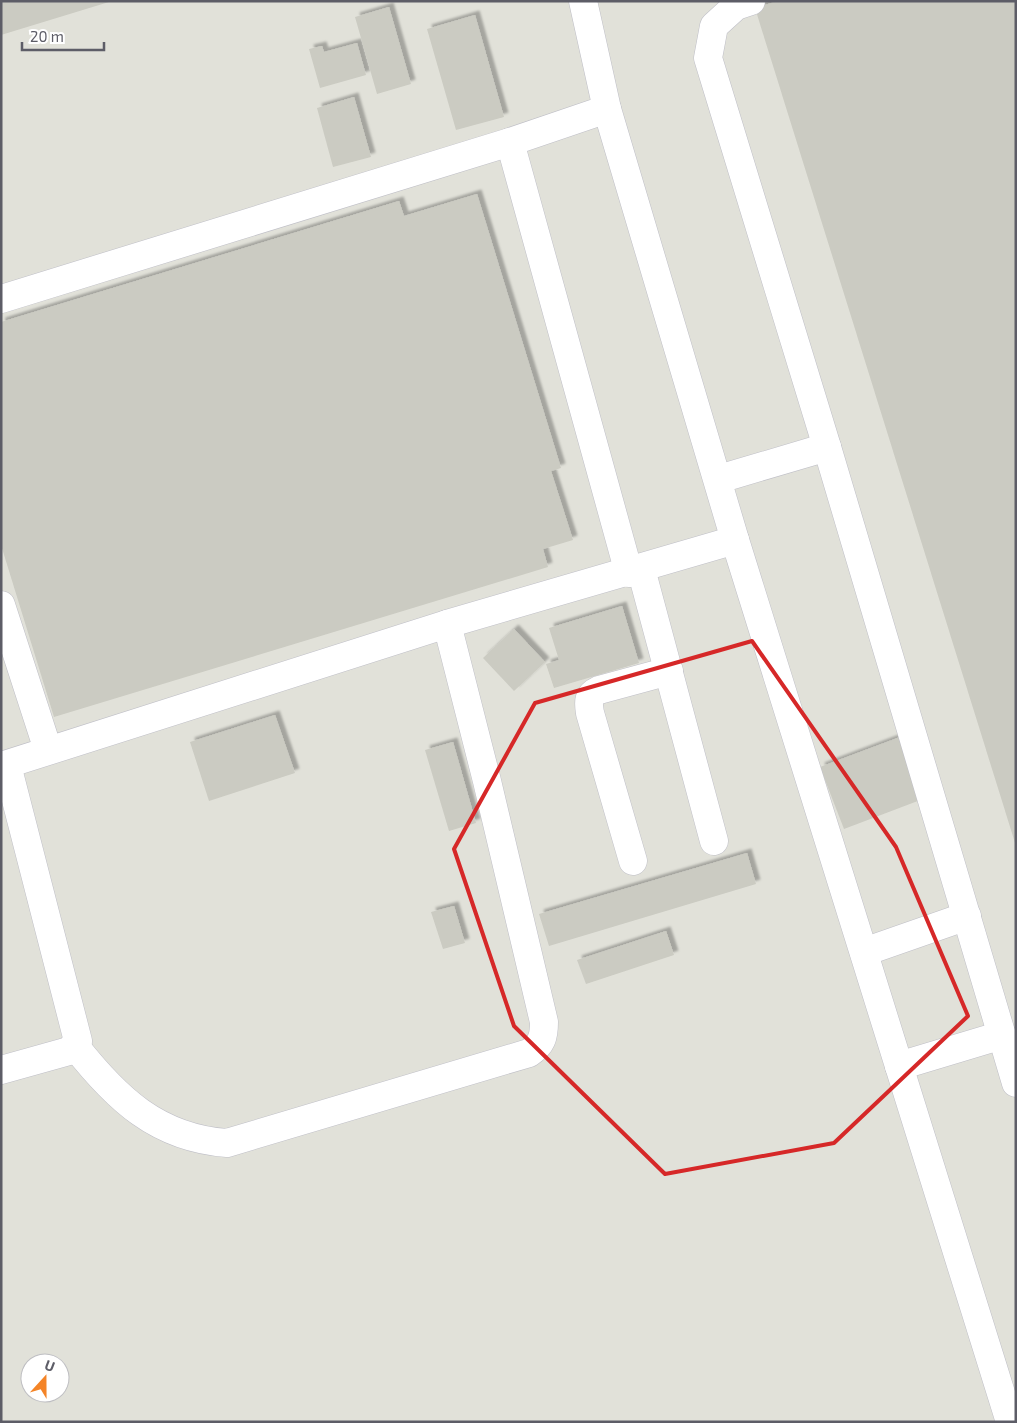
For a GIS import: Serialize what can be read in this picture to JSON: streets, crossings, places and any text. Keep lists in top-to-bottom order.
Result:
{
  "scale_bar": "20 m",
  "north": "top"
}
